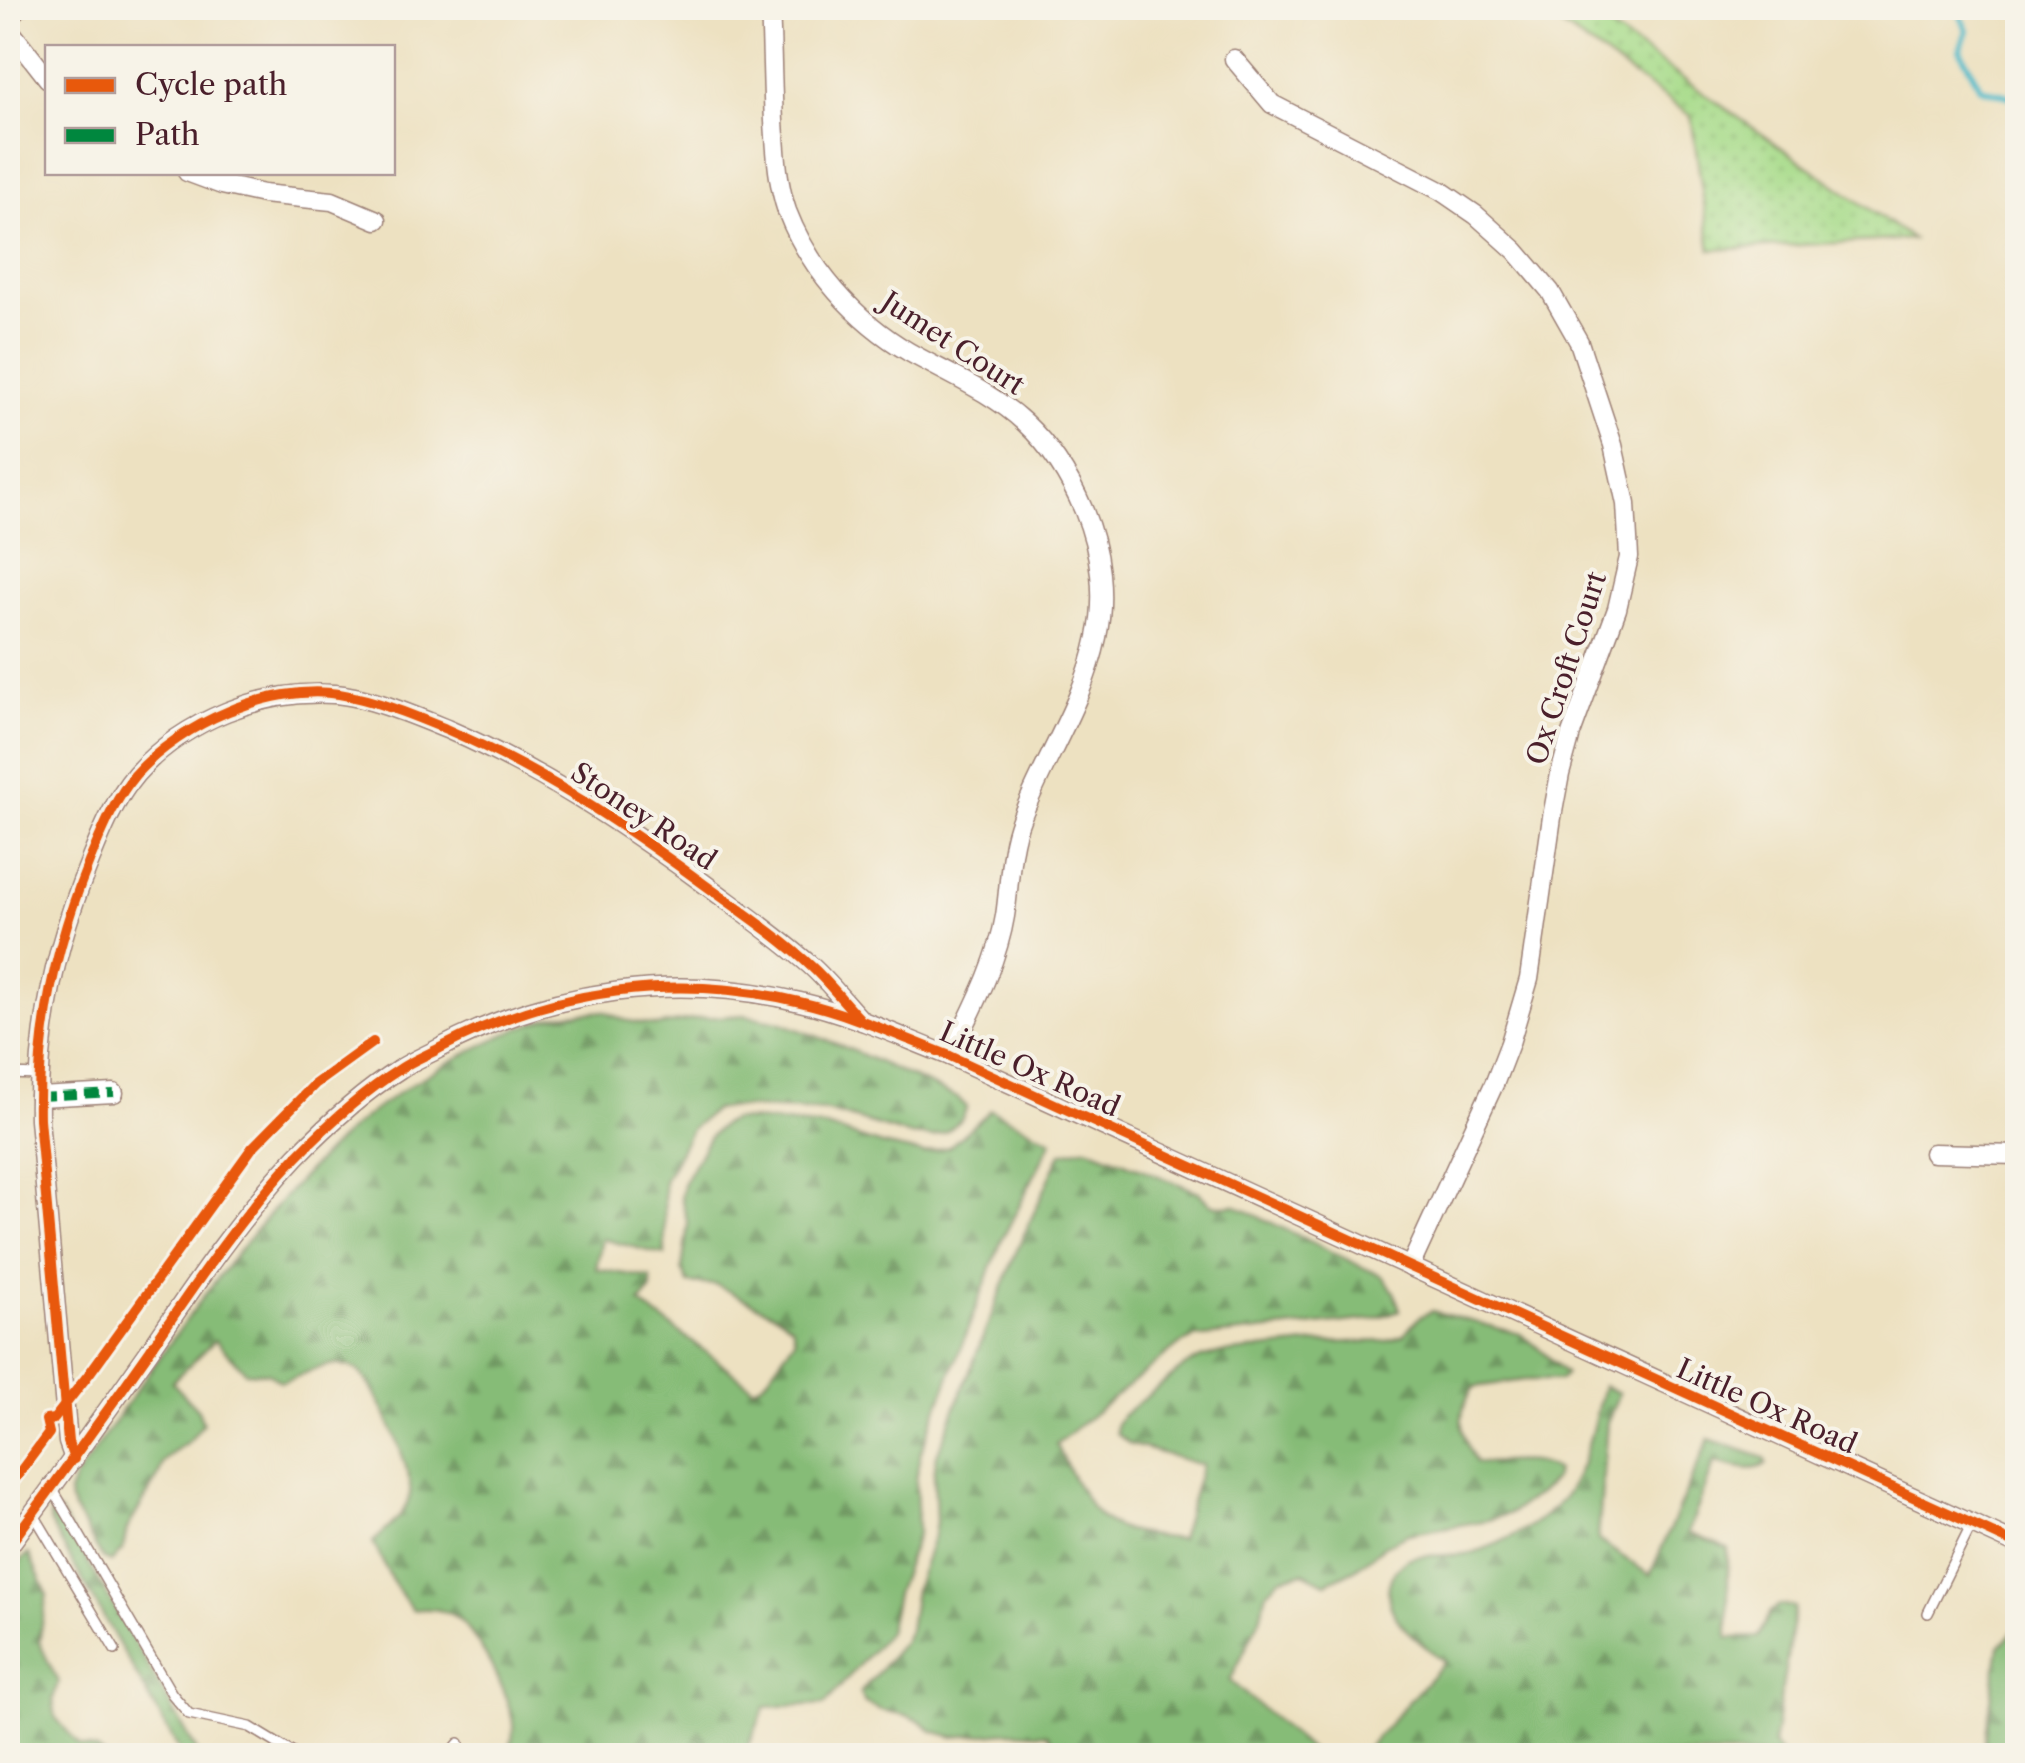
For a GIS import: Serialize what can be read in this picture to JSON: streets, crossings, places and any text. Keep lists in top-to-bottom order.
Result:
{
  "streets": {
    "street": [
      "Jumet Court",
      "Ox Croft Court",
      "Stoney Road",
      "Little Ox Road"
    ]
  },
  "crossings": [
    ["Jumet Court", "Little Ox Road"],
    ["Ox Croft Court", "Little Ox Road"],
    ["Stoney Road", "Little Ox Road"]
  ],
  "legend": ["Cycle path", "Path"]
}
